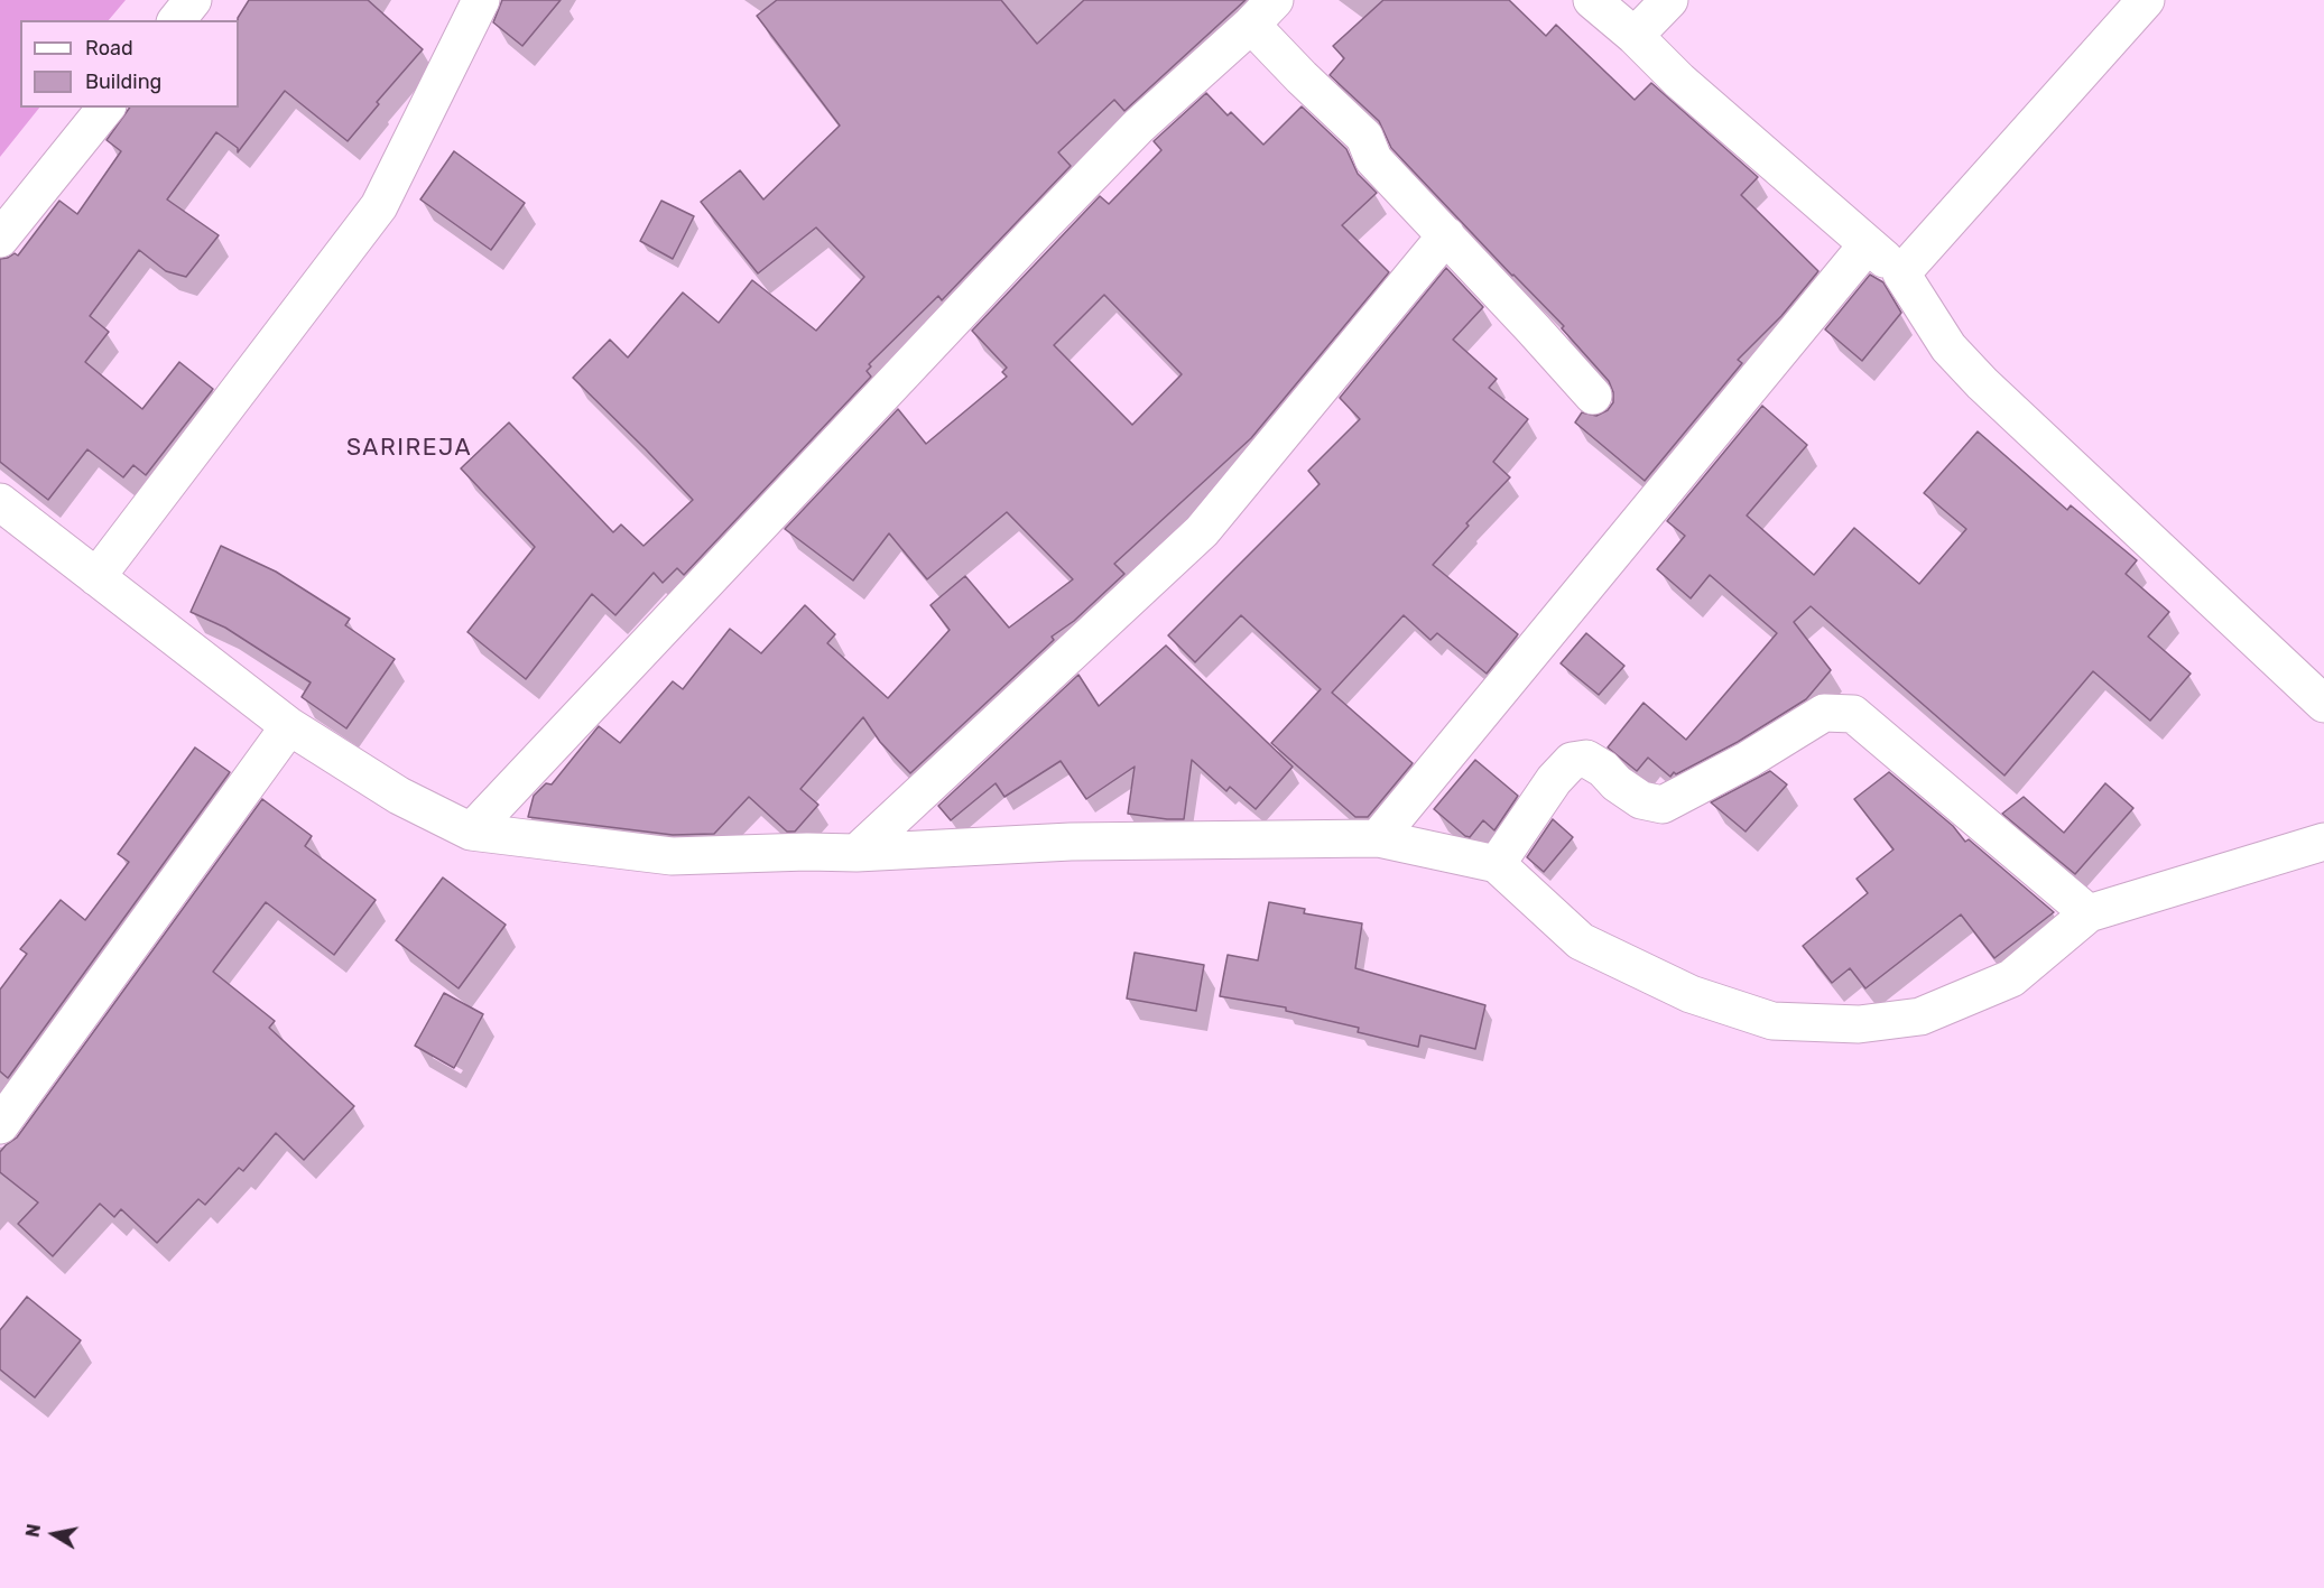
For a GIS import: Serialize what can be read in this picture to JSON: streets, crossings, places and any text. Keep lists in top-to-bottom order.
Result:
{
  "districts": ["SARIREJA"],
  "legend": ["Road", "Building"],
  "north": "left"
}
